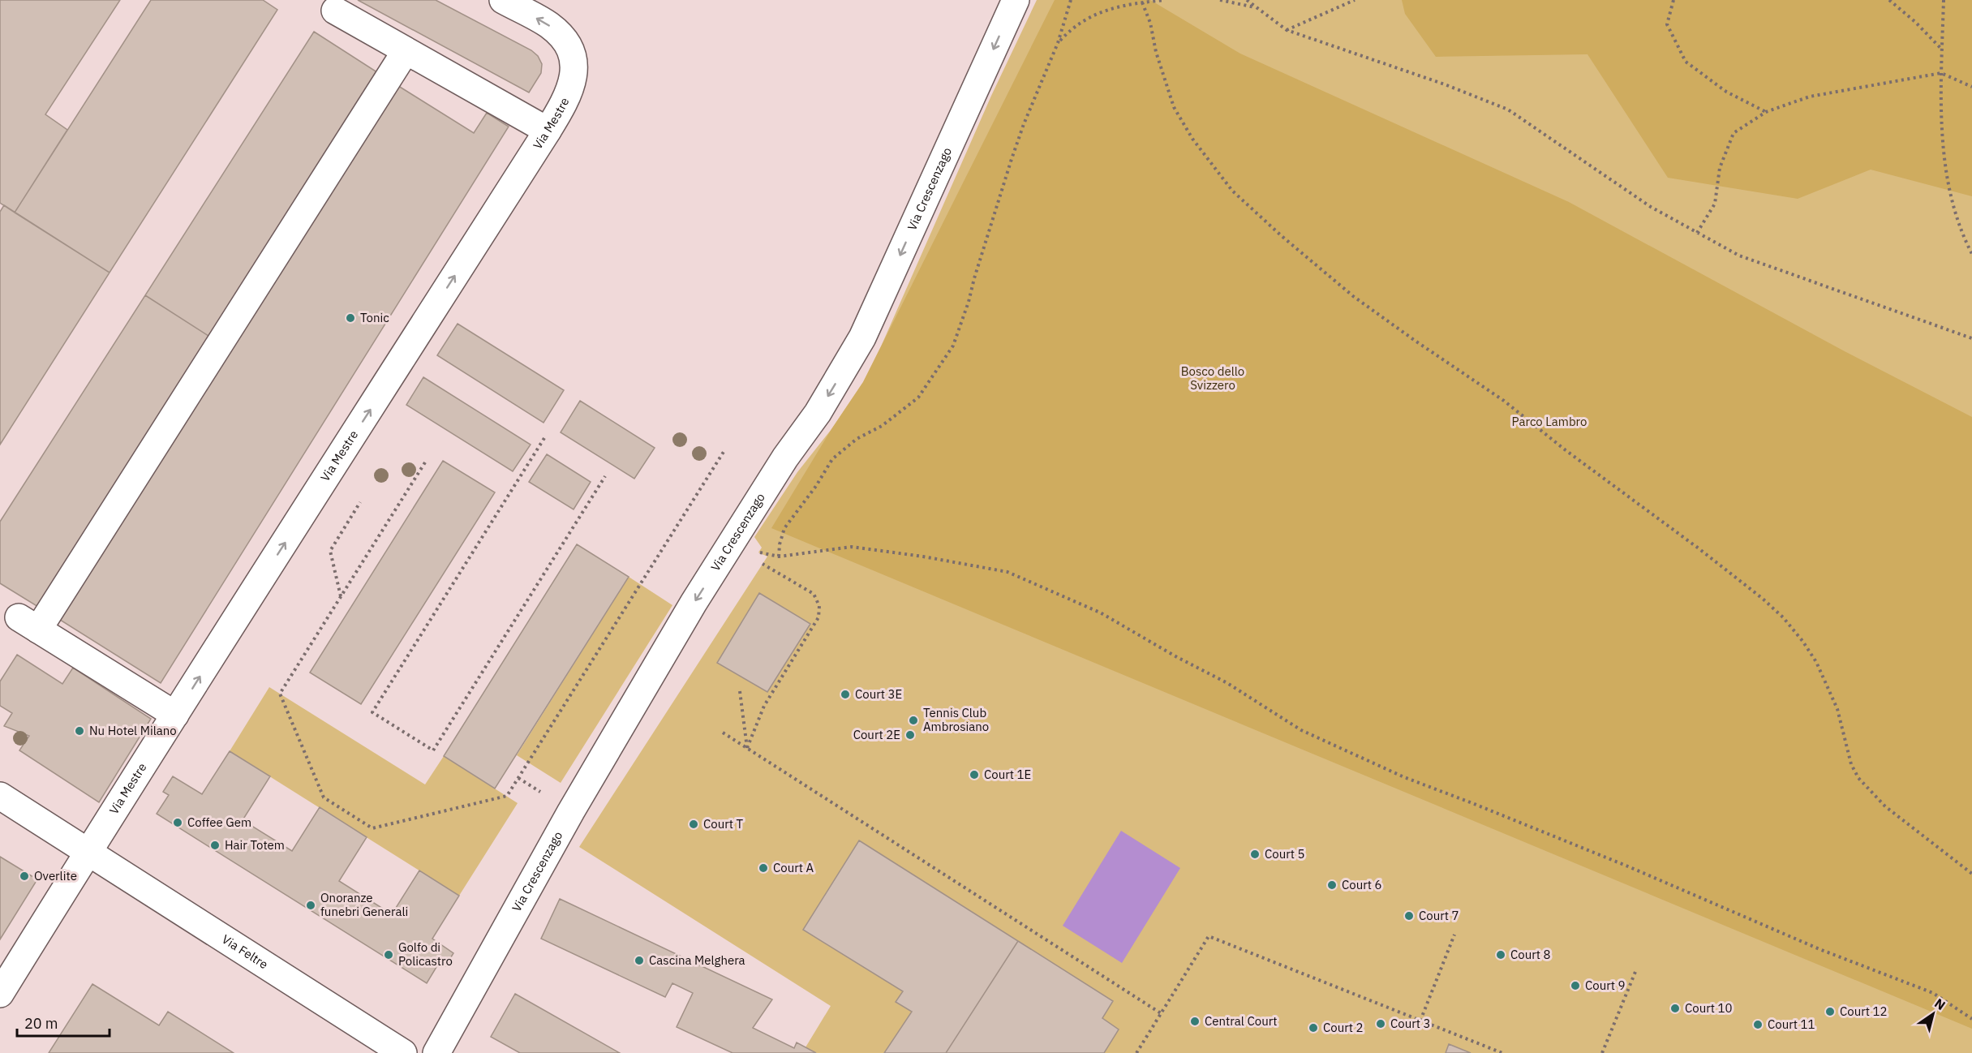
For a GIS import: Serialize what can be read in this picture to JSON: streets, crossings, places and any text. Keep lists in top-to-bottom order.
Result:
{
  "streets": {
    "street": ["Via Mestre", "Via Crescenzago", "Via Feltre"]
  },
  "crossings": [
    ["Via Mestre", "Via Feltre"]
  ],
  "one_way": ["Via Mestre", "Via Crescenzago"],
  "parks": ["Bosco dello Svizzero", "Parco Lambro"],
  "places": [
    "Tonic",
    "Court 3E",
    "Tennis Club Ambrosiano",
    "Nu Hotel Milano",
    "Court 2E",
    "Court 1E",
    "Coffee Gem",
    "Court T",
    "Hair Totem",
    "Court 5",
    "Court A",
    "Overlite",
    "Court 6",
    "Onoranze funebri Generali",
    "Court 7",
    "Golfo di Policastro",
    "Court 8",
    "Cascina Melghera",
    "Court 9",
    "Court 10",
    "Court 12",
    "Central Court",
    "Court 3",
    "Court 11",
    "Court 2"
  ],
  "scale_bar": "20 m",
  "north": "top right"
}
